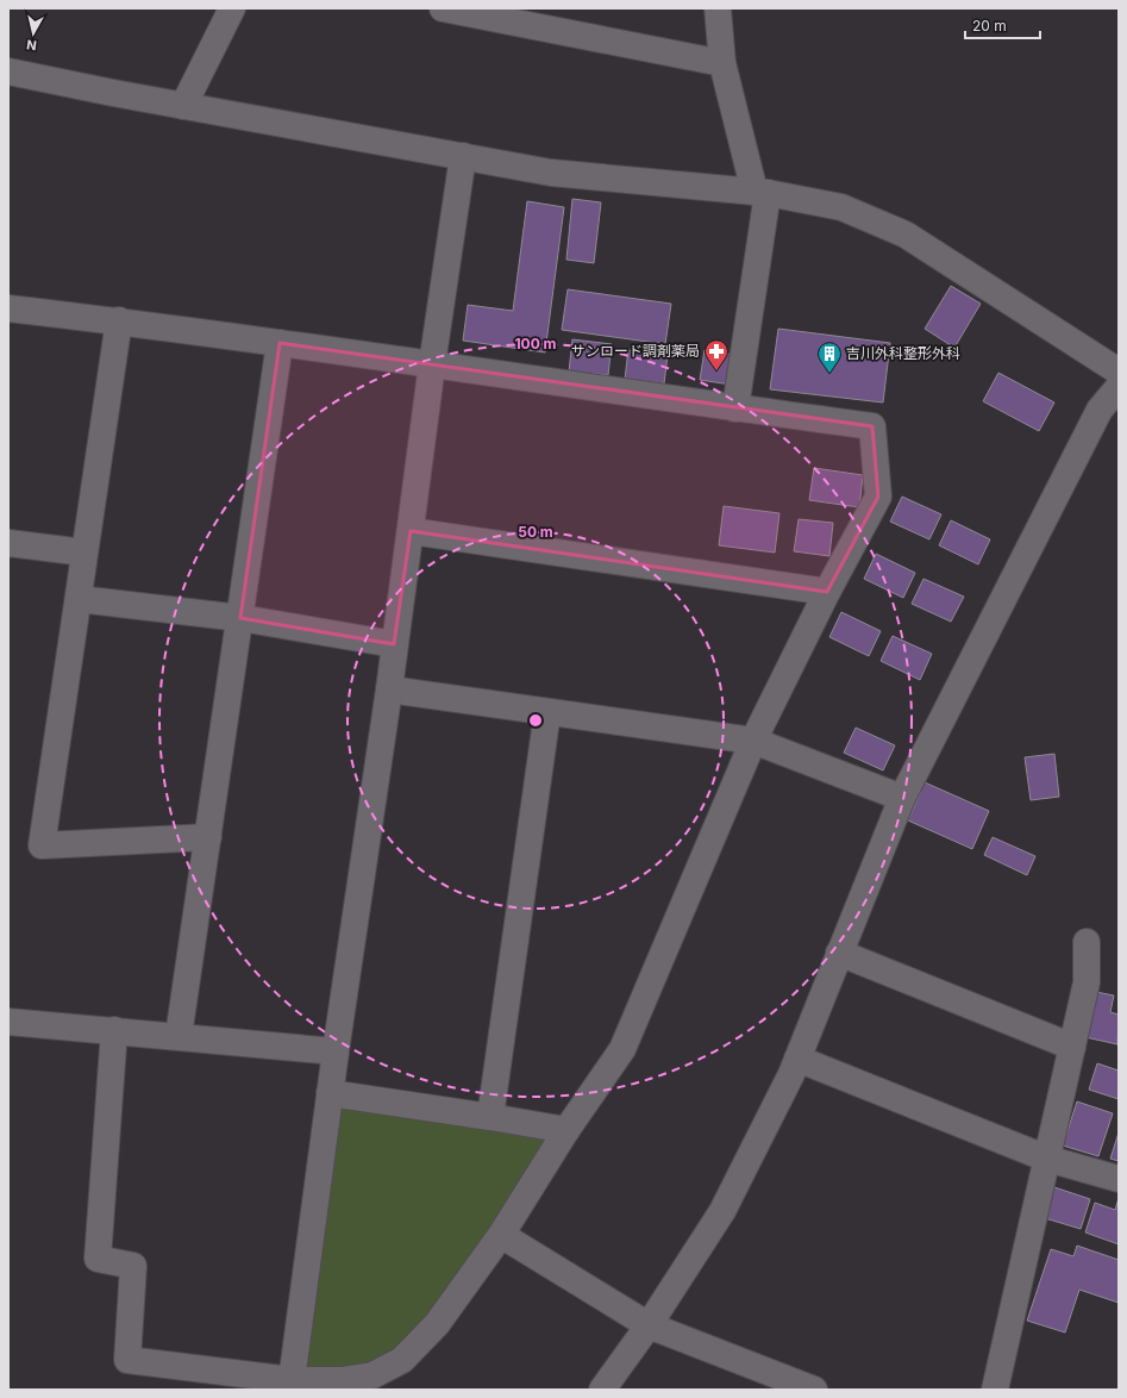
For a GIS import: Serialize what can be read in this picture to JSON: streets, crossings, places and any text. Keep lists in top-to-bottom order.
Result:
{
  "places": {
    "pharmacy": ["サンロード調剤薬局"],
    "building": ["吉川外科整形外科"]
  },
  "scale_bar": "20 m",
  "north": "bottom",
  "rings": ["100 m", "50 m"]
}
